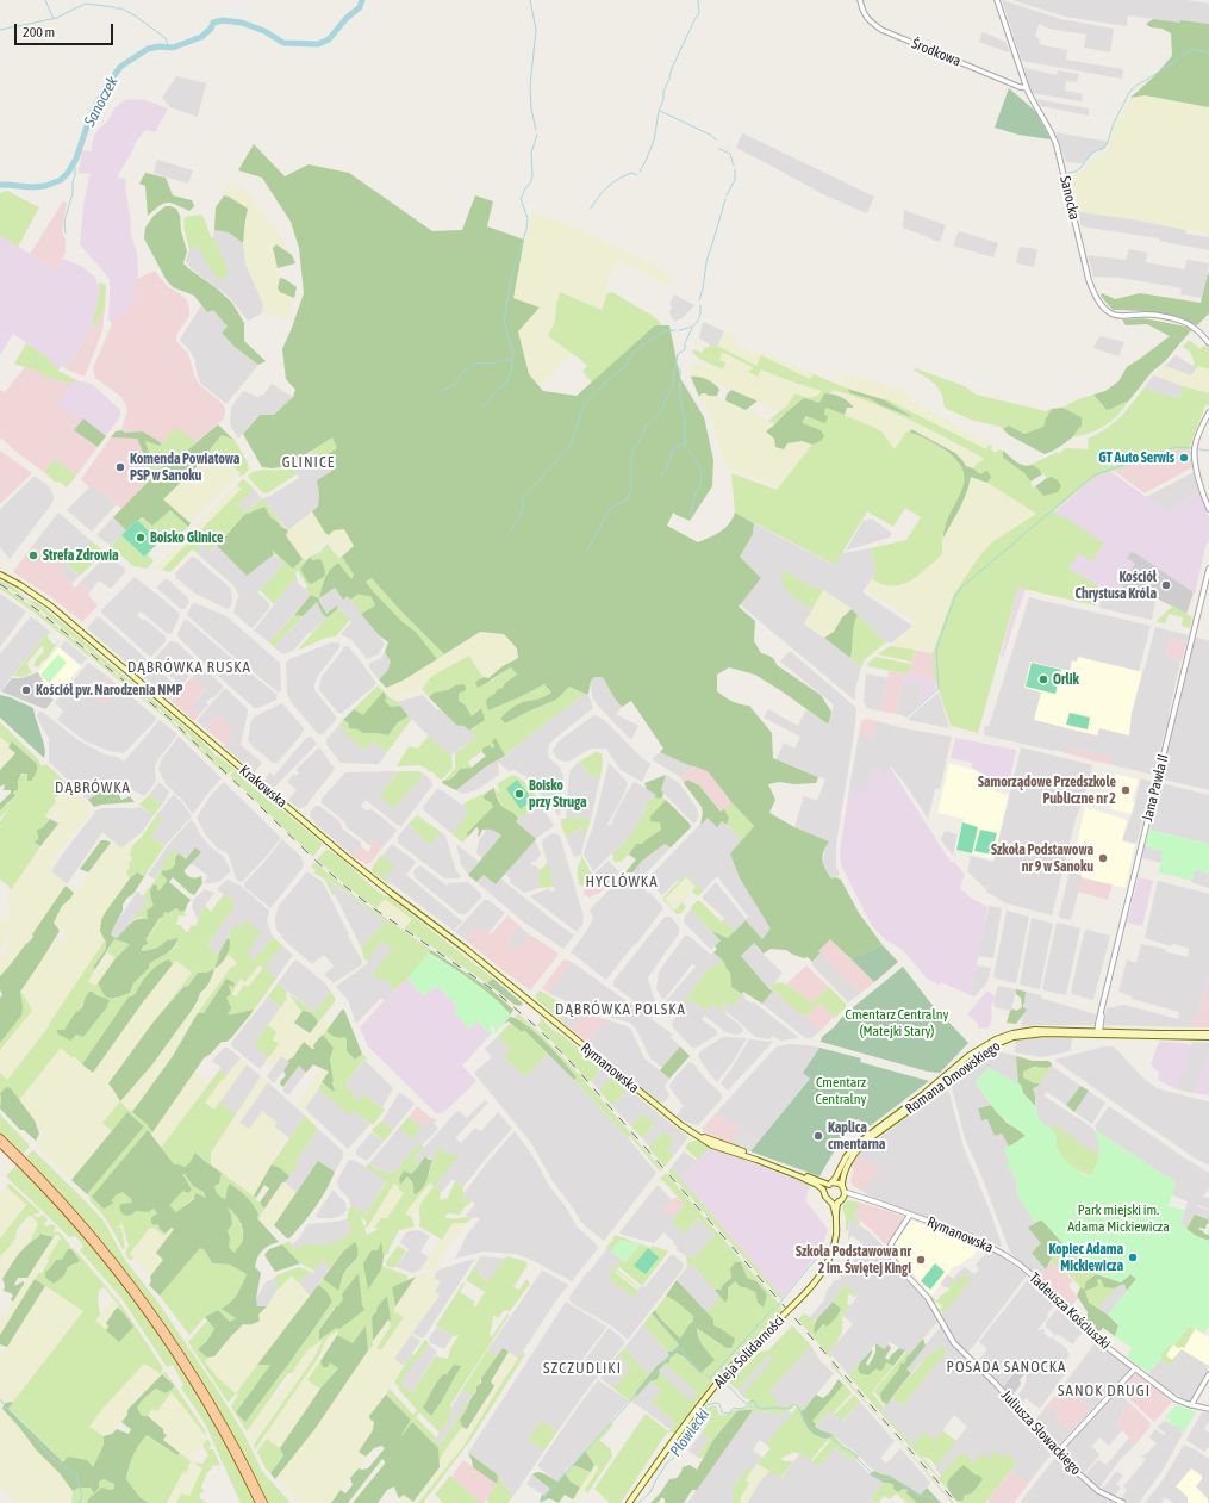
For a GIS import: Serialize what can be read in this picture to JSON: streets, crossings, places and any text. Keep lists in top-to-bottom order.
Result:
{
  "streets": {
    "main road": [
      "Krakowska",
      "Rymanowska",
      "Romana Dmowskiego",
      "Aleja Solidarności"
    ],
    "street": [
      "Środkowa",
      "Sanocka",
      "Jana Pawła II",
      "Tadeusza Kościuszki",
      "Juliusza Słowackiego"
    ]
  },
  "crossings": [
    ["Środkowa", "Sanocka"],
    ["Krakowska", "Rymanowska"],
    ["Jana Pawła II", "Romana Dmowskiego"],
    ["Rymanowska", "Romana Dmowskiego"],
    ["Rymanowska", "Tadeusza Kościuszki"],
    ["Rymanowska", "Aleja Solidarności"],
    ["Rymanowska", "Juliusza Słowackiego"],
    ["Romana Dmowskiego", "Aleja Solidarności"]
  ],
  "districts": [
    "GLINICE",
    "DĄBRÓWKA RUSKA",
    "DĄBRÓWKA",
    "HYCLÓWKA",
    "DĄBRÓWKA POLSKA",
    "POSADA SANOCKA",
    "SZCZUDLIKI",
    "SANOK DRUGI"
  ],
  "water": ["Sanoczek", "Płowiecki"],
  "parks": ["Cmentarz Centralny (Matejki Stary)", "Cmentarz Centralny", "Park miejski im. Adama Mickiewicza"],
  "places": [
    "GT Auto Serwis",
    "Komenda Powiatowa PSP w Sanoku",
    "Boisko Glinice",
    "Strefa Zdrowia",
    "Kościół Chrystusa Króla",
    "Orlik",
    "Kościół pw. Narodzenia NMP",
    "Samorządowe Przedszkole Publiczne nr 2",
    "Boisko przy Struga",
    "Szkoła Podstawowa nr 9 w Sanoku",
    "Kaplica cmentarna",
    "Kopiec Adama Mickiewicza",
    "Szkoła Podstawowa nr 2 im. Świętej Kingi"
  ],
  "scale_bar": "200 m"
}
